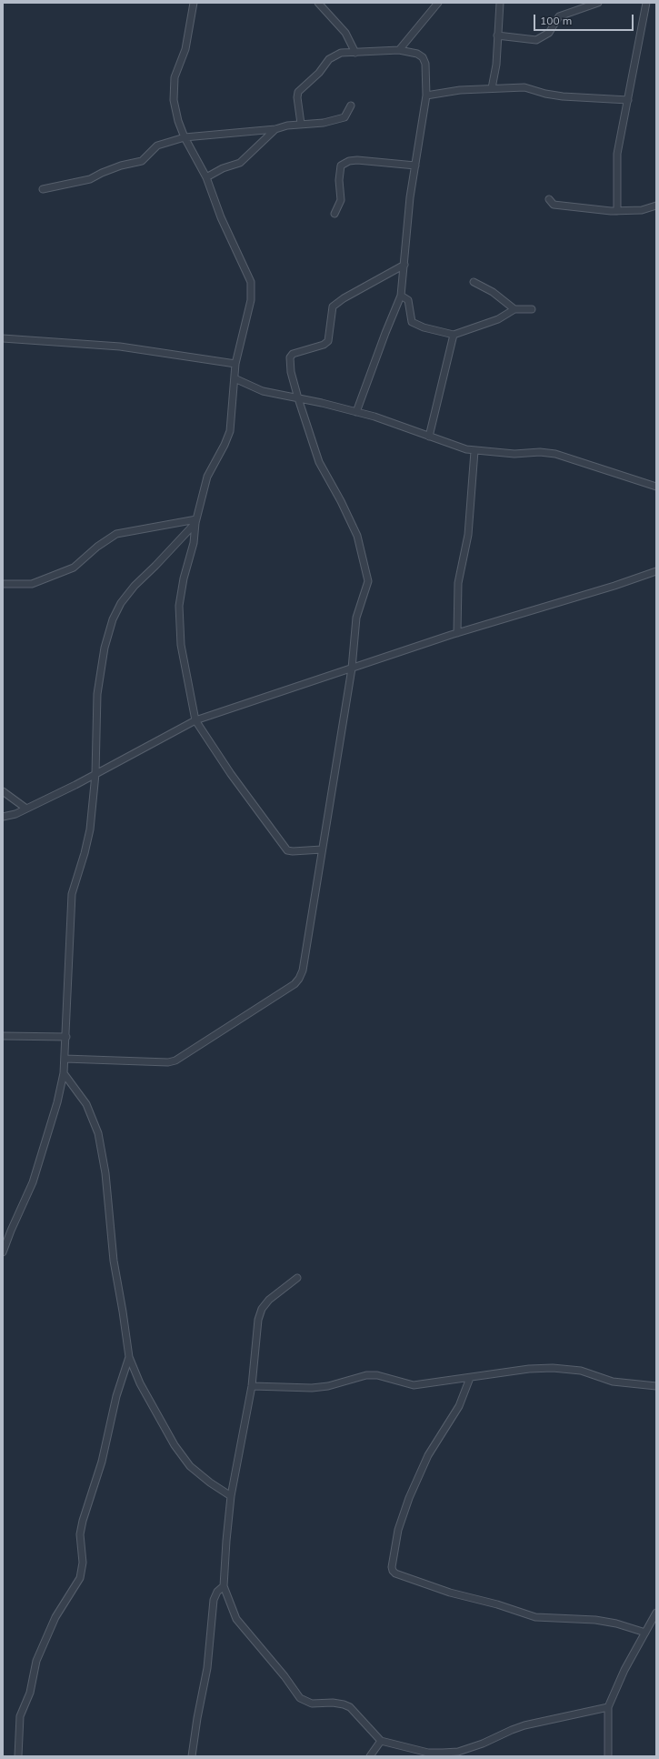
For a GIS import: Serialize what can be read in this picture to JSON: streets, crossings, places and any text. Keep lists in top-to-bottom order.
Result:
{
  "scale_bar": "100 m"
}
